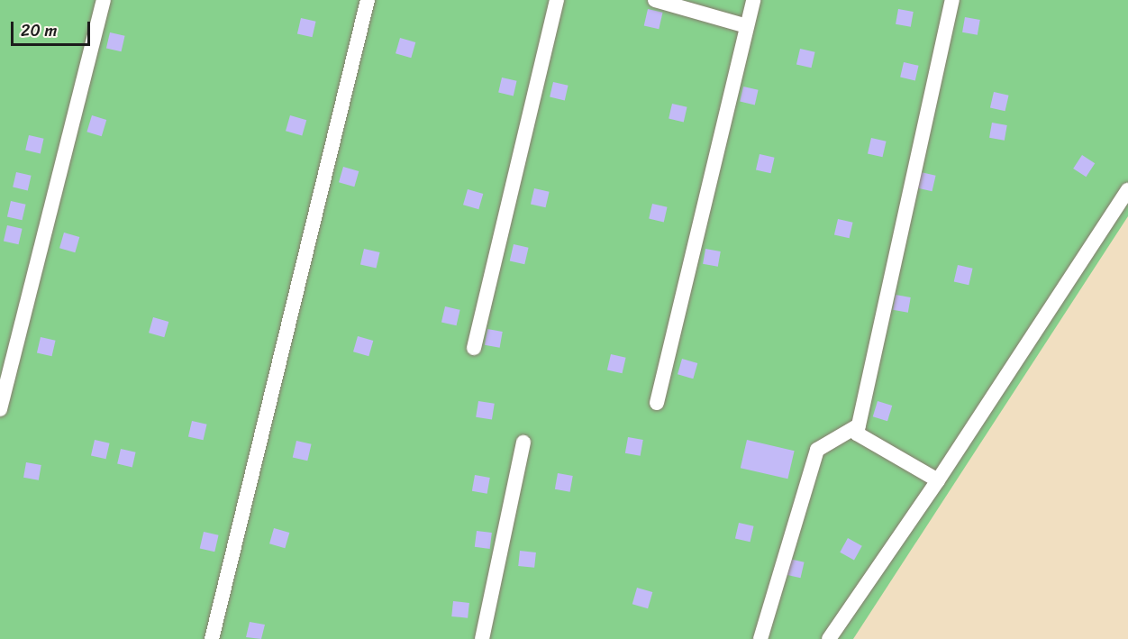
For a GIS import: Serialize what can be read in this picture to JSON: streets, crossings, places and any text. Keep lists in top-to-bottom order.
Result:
{
  "scale_bar": "20 m"
}
